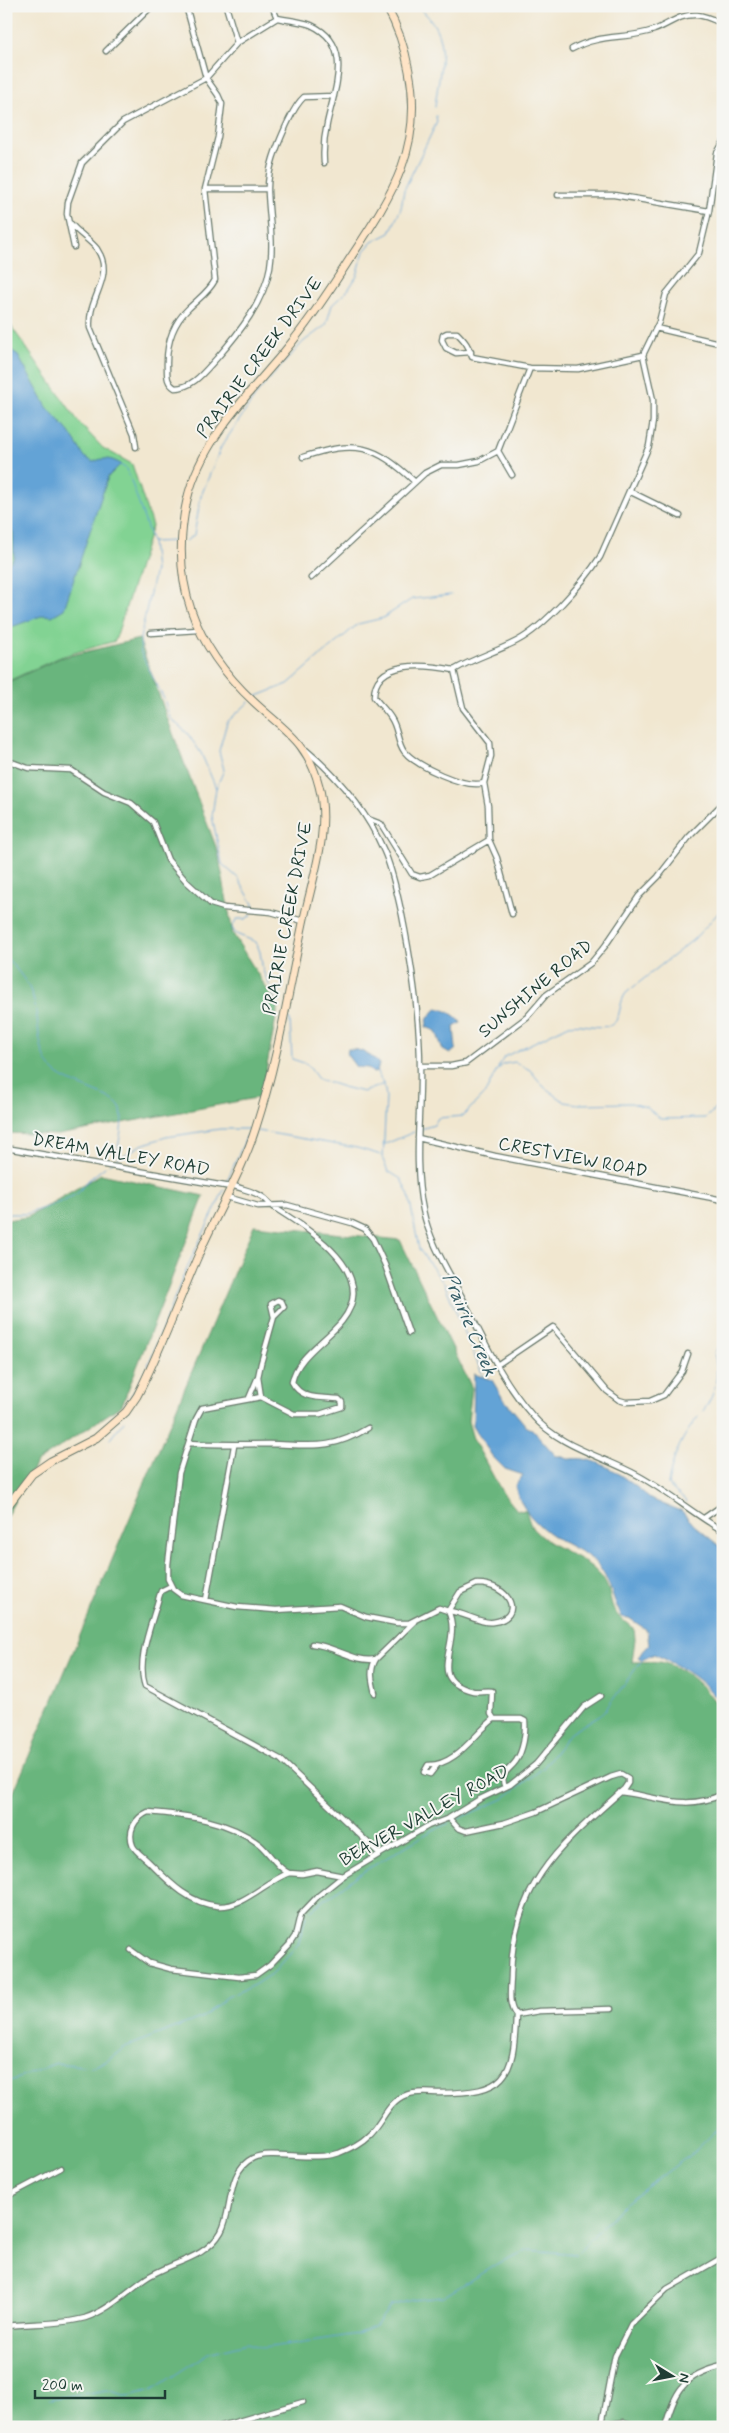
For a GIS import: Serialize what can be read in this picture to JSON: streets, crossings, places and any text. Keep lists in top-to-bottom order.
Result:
{
  "streets": {
    "main road": ["PRAIRIE CREEK DRIVE"],
    "street": [
      "SUNSHINE ROAD",
      "DREAM VALLEY ROAD",
      "CRESTVIEW ROAD",
      "BEAVER VALLEY ROAD"
    ]
  },
  "crossings": [
    ["PRAIRIE CREEK DRIVE", "DREAM VALLEY ROAD"]
  ],
  "water": ["Prairie Creek"],
  "scale_bar": "200 m",
  "north": "right"
}
